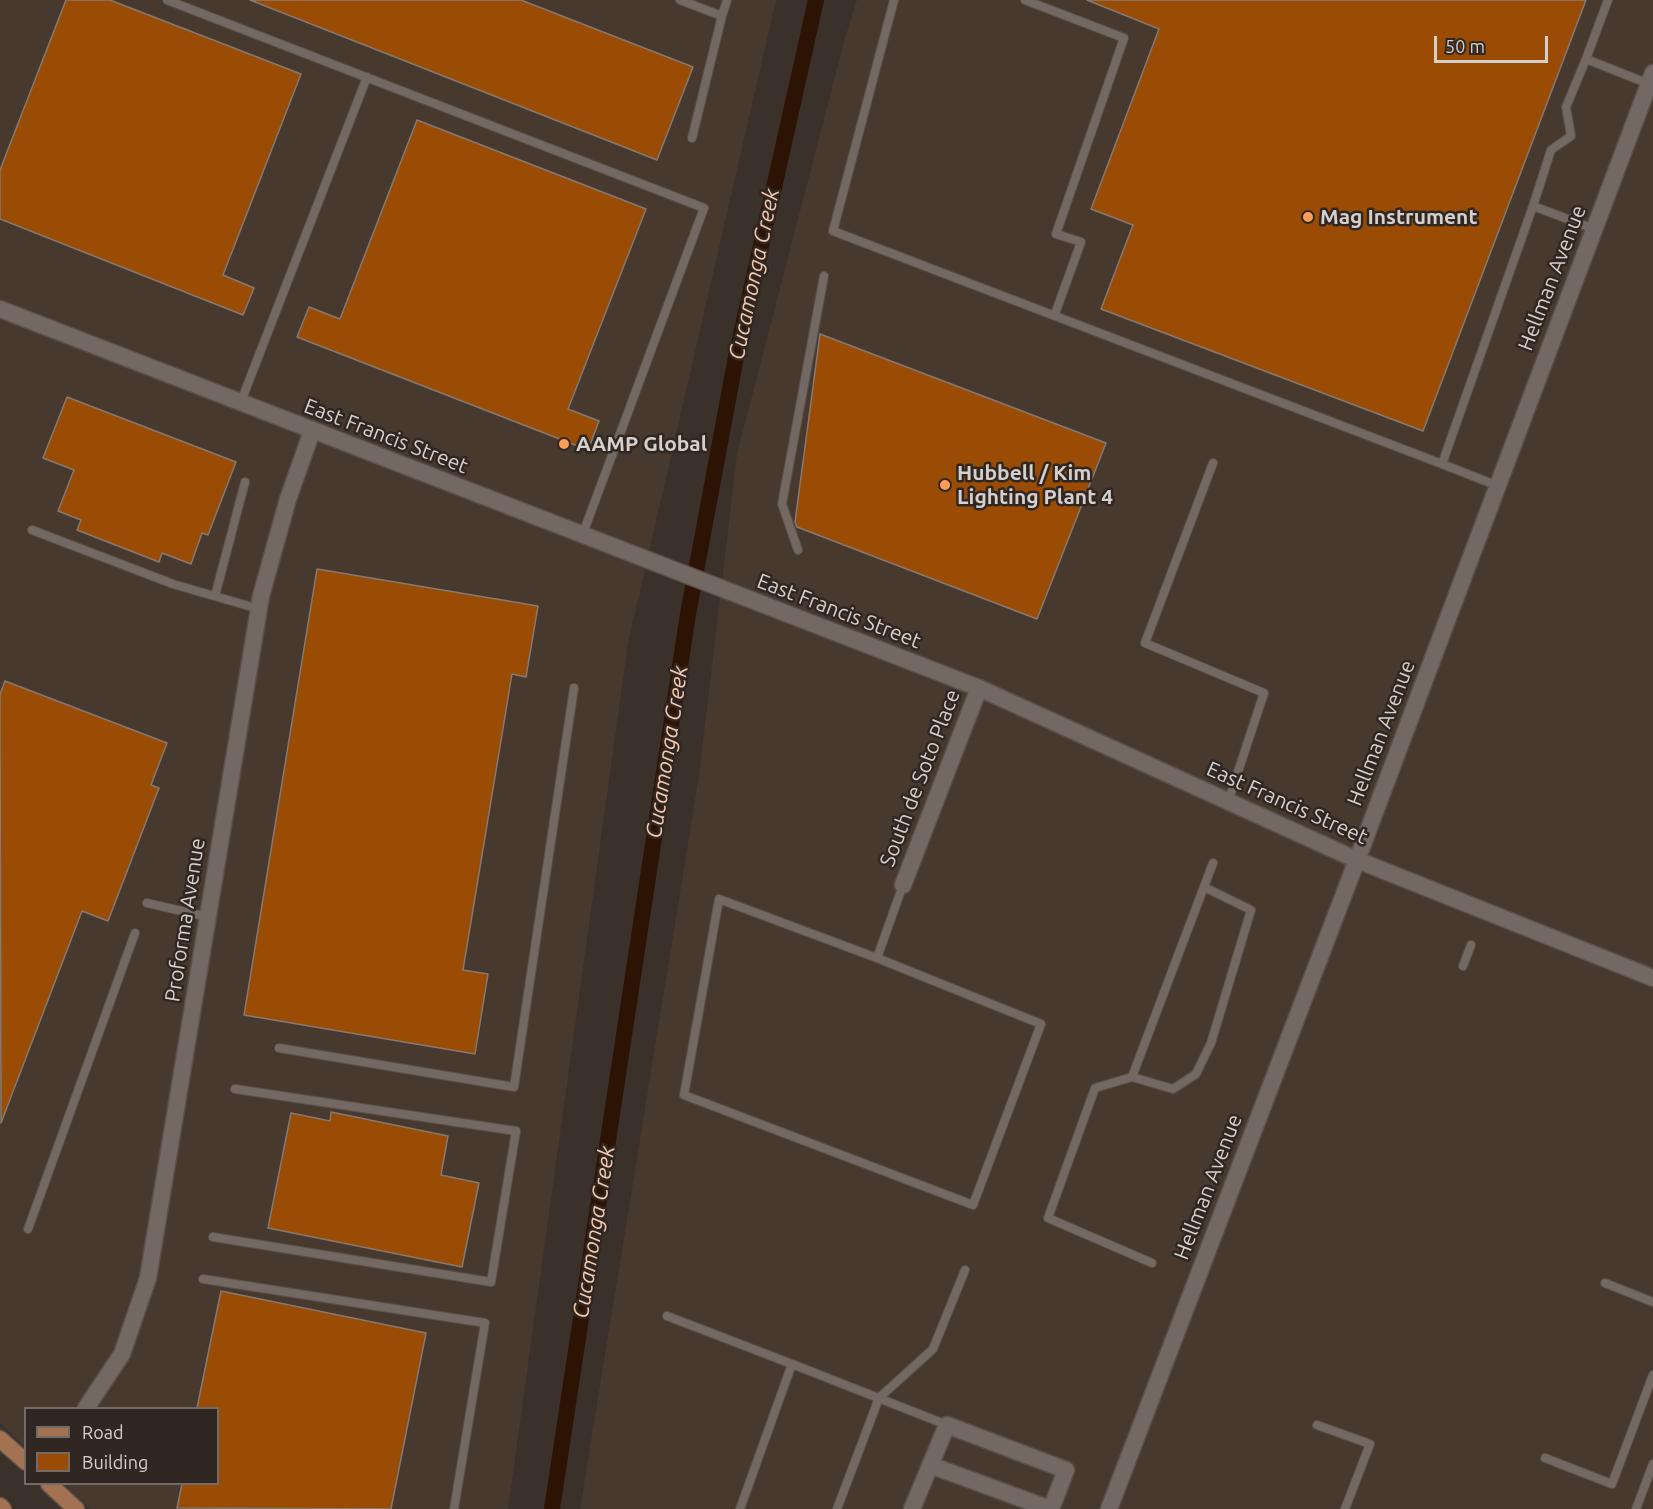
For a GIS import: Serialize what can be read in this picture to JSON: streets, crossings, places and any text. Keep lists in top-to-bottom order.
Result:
{
  "streets": {
    "street": [
      "Hellman Avenue",
      "East Francis Street",
      "South de Soto Place",
      "Proforma Avenue"
    ]
  },
  "crossings": [
    ["Hellman Avenue", "East Francis Street"],
    ["East Francis Street", "South de Soto Place"],
    ["East Francis Street", "Proforma Avenue"]
  ],
  "water": ["Cucamonga Creek"],
  "places": ["Mag Instrument", "AAMP Global", "Hubbell / Kim Lighting Plant 4"],
  "legend": ["Road", "Building"],
  "scale_bar": "50 m"
}
